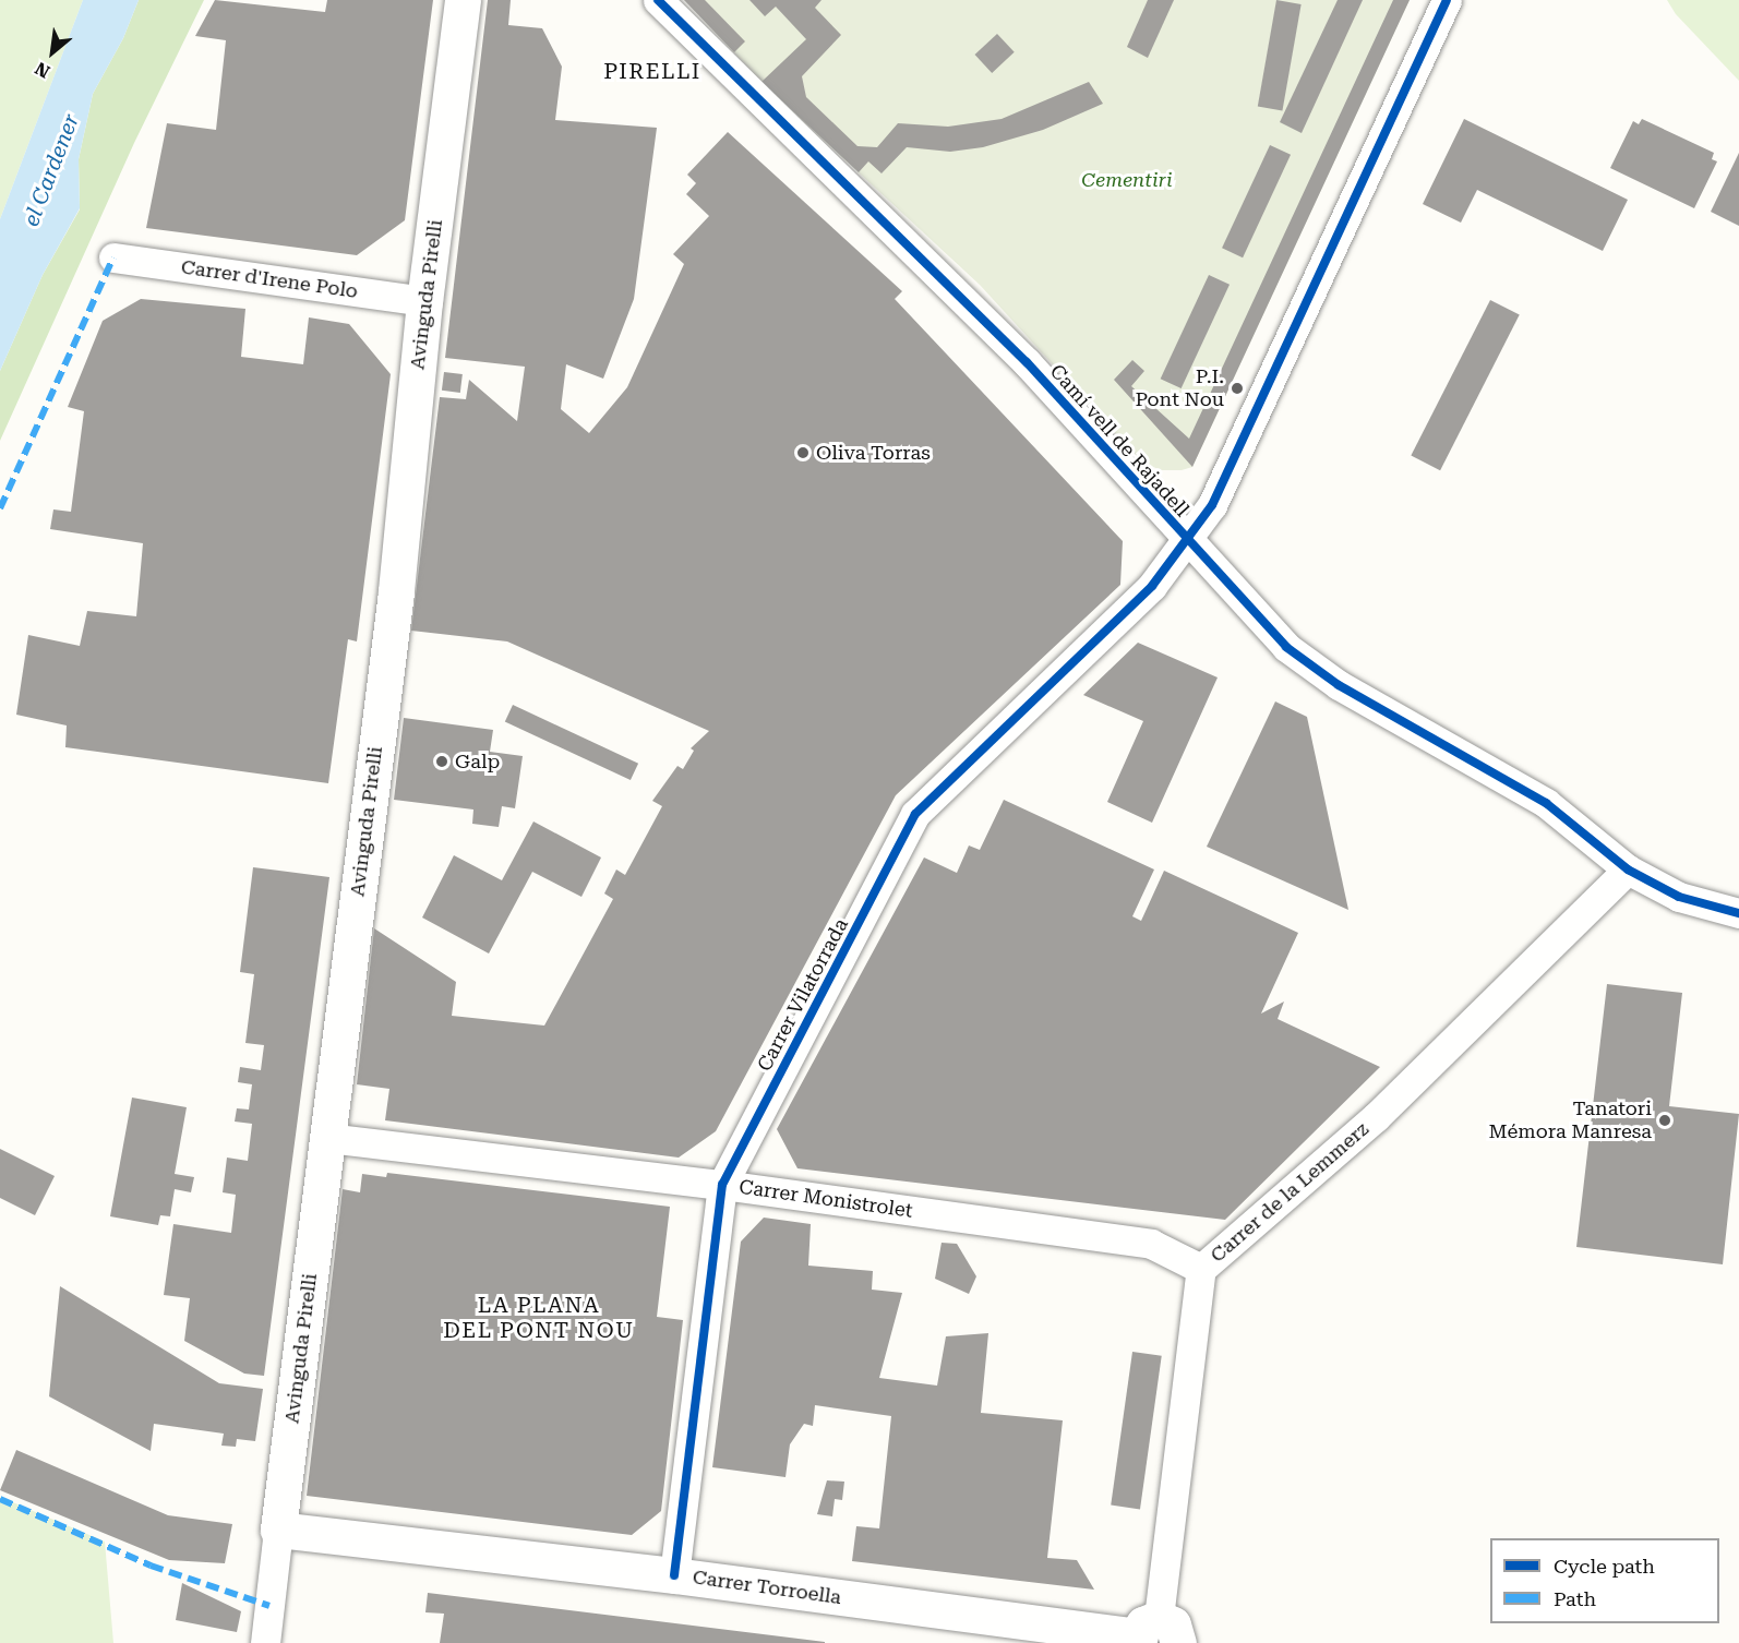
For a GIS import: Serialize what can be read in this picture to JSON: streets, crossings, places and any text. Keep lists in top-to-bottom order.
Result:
{
  "streets": {
    "street": [
      "Carrer d'Irene Polo",
      "Avinguda Pirelli",
      "Camí vell de Rajadell",
      "Carrer Vilatorrada",
      "Carrer de la Lemmerz",
      "Carrer Monistrolet",
      "Carrer Torroella"
    ]
  },
  "crossings": [
    ["Carrer d'Irene Polo", "Avinguda Pirelli"],
    ["Avinguda Pirelli", "Carrer Monistrolet"],
    ["Avinguda Pirelli", "Carrer Torroella"],
    ["Camí vell de Rajadell", "Carrer Vilatorrada"],
    ["Camí vell de Rajadell", "Carrer de la Lemmerz"],
    ["Carrer Vilatorrada", "Carrer Monistrolet"],
    ["Carrer Vilatorrada", "Carrer Torroella"],
    ["Carrer de la Lemmerz", "Carrer Monistrolet"],
    ["Carrer de la Lemmerz", "Carrer Torroella"]
  ],
  "districts": ["PIRELLI", "LA PLANA DEL PONT NOU"],
  "water": ["el Cardener"],
  "parks": ["Cementiri"],
  "places": [
    "P.I. Pont Nou",
    "Oliva Torras",
    "Galp",
    "Tanatori Mémora Manresa"
  ],
  "legend": ["Cycle path", "Path"],
  "north": "bottom left"
}
